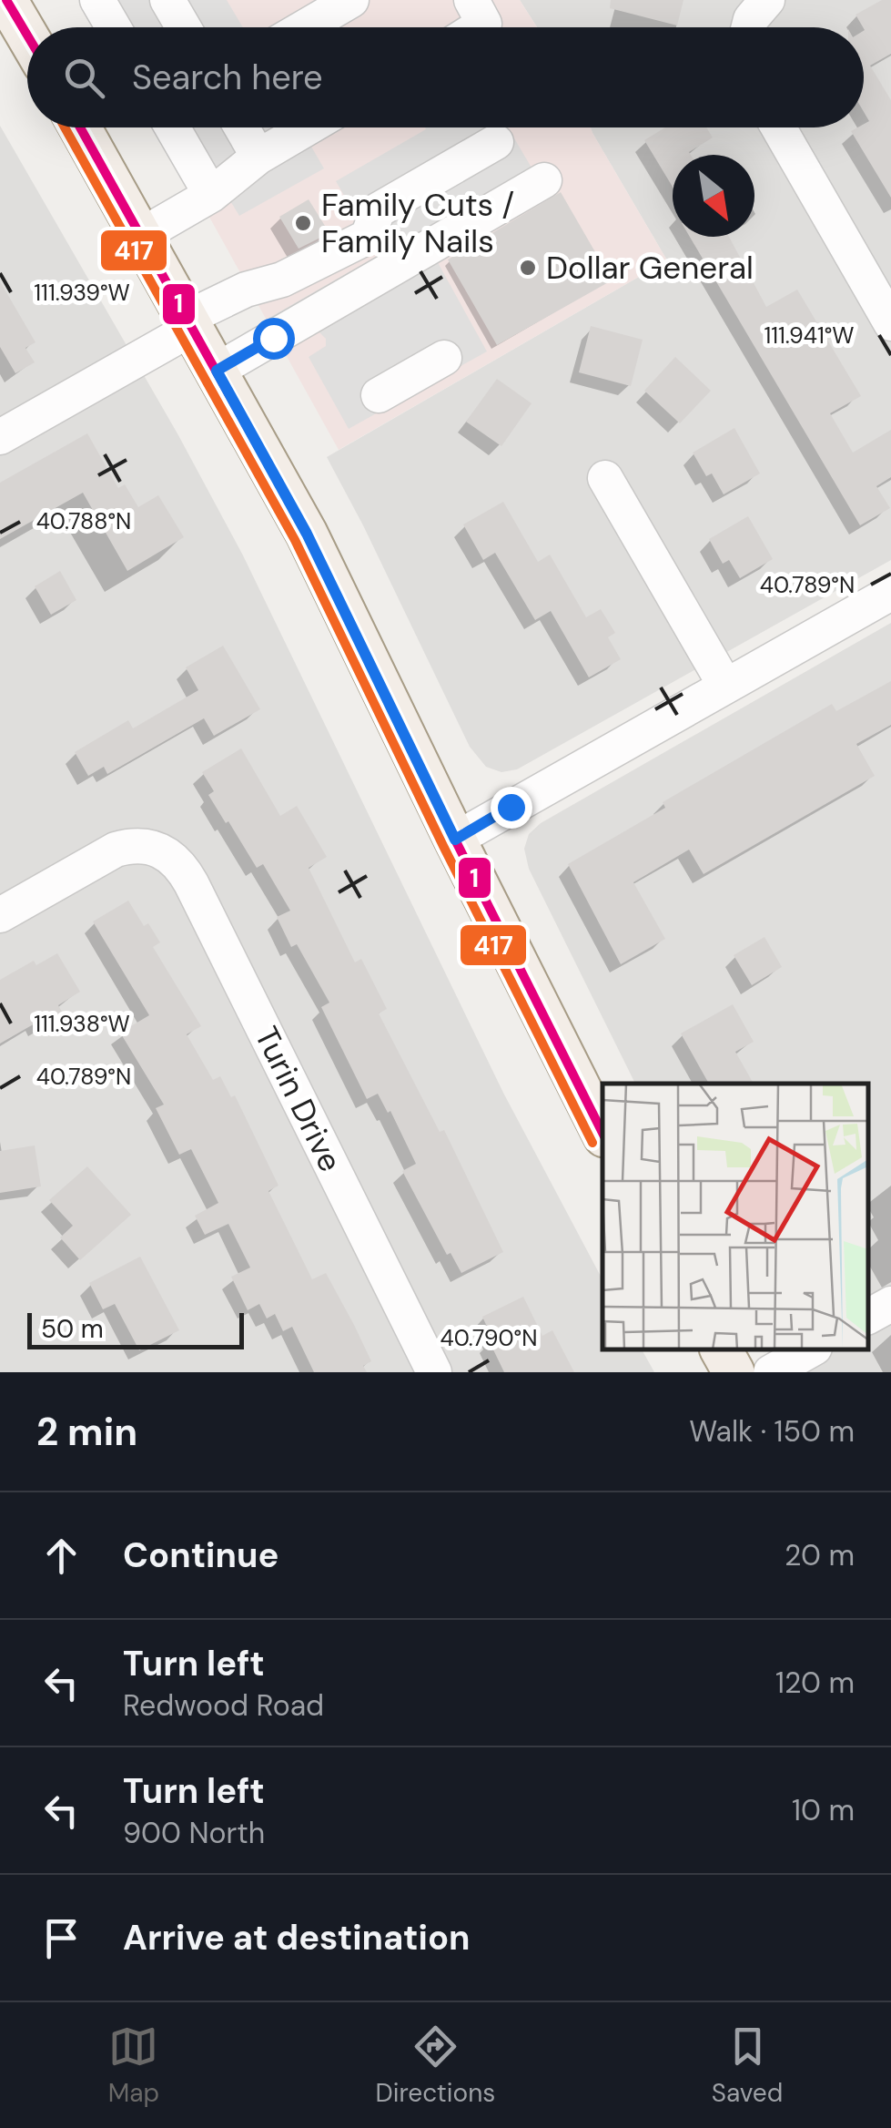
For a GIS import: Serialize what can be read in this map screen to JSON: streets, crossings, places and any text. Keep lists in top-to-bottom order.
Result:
{
  "streets": {
    "street": ["Turin Drive"]
  },
  "places": ["Family Cuts / Family Nails", "Dollar General"],
  "lines": ["transit line 1", "transit line 417"],
  "scale_bar": "50 m",
  "north": "bottom right",
  "page": {
    "search": "Search here",
    "scale": "50 m",
    "heading": ["2 min", "Walk · 150 m"],
    "list": [
      ["Continue", "20 m"],
      ["Turn left", "Redwood Road", "120 m"],
      ["Turn left", "900 North", "10 m"],
      "Arrive at destination"
    ],
    "nav": ["Map", "Directions", "Saved"]
  },
  "coordinates": [
    "111.939°W",
    "111.941°W",
    "40.788°N",
    "40.789°N",
    "111.938°W",
    "40.790°N"
  ]
}
